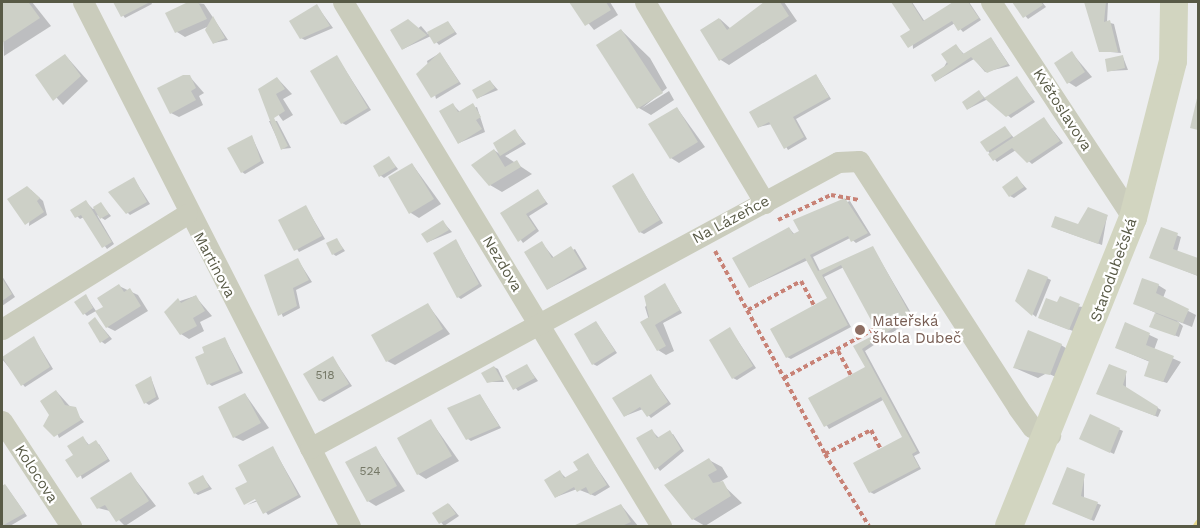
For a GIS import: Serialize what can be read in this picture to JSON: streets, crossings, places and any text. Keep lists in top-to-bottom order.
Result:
{
  "streets": {
    "street": [
      "Květoslavova",
      "Na Lázeňce",
      "Nezdova",
      "Martinova",
      "Starodubečská",
      "Kolocova"
    ]
  },
  "crossings": [
    ["Květoslavova", "Starodubečská"],
    ["Na Lázeňce", "Nezdova"],
    ["Na Lázeňce", "Martinova"],
    ["Na Lázeňce", "Starodubečská"]
  ],
  "places": ["Mateřská škola Dubeč"],
  "house_numbers": ["518", "524"]
}
